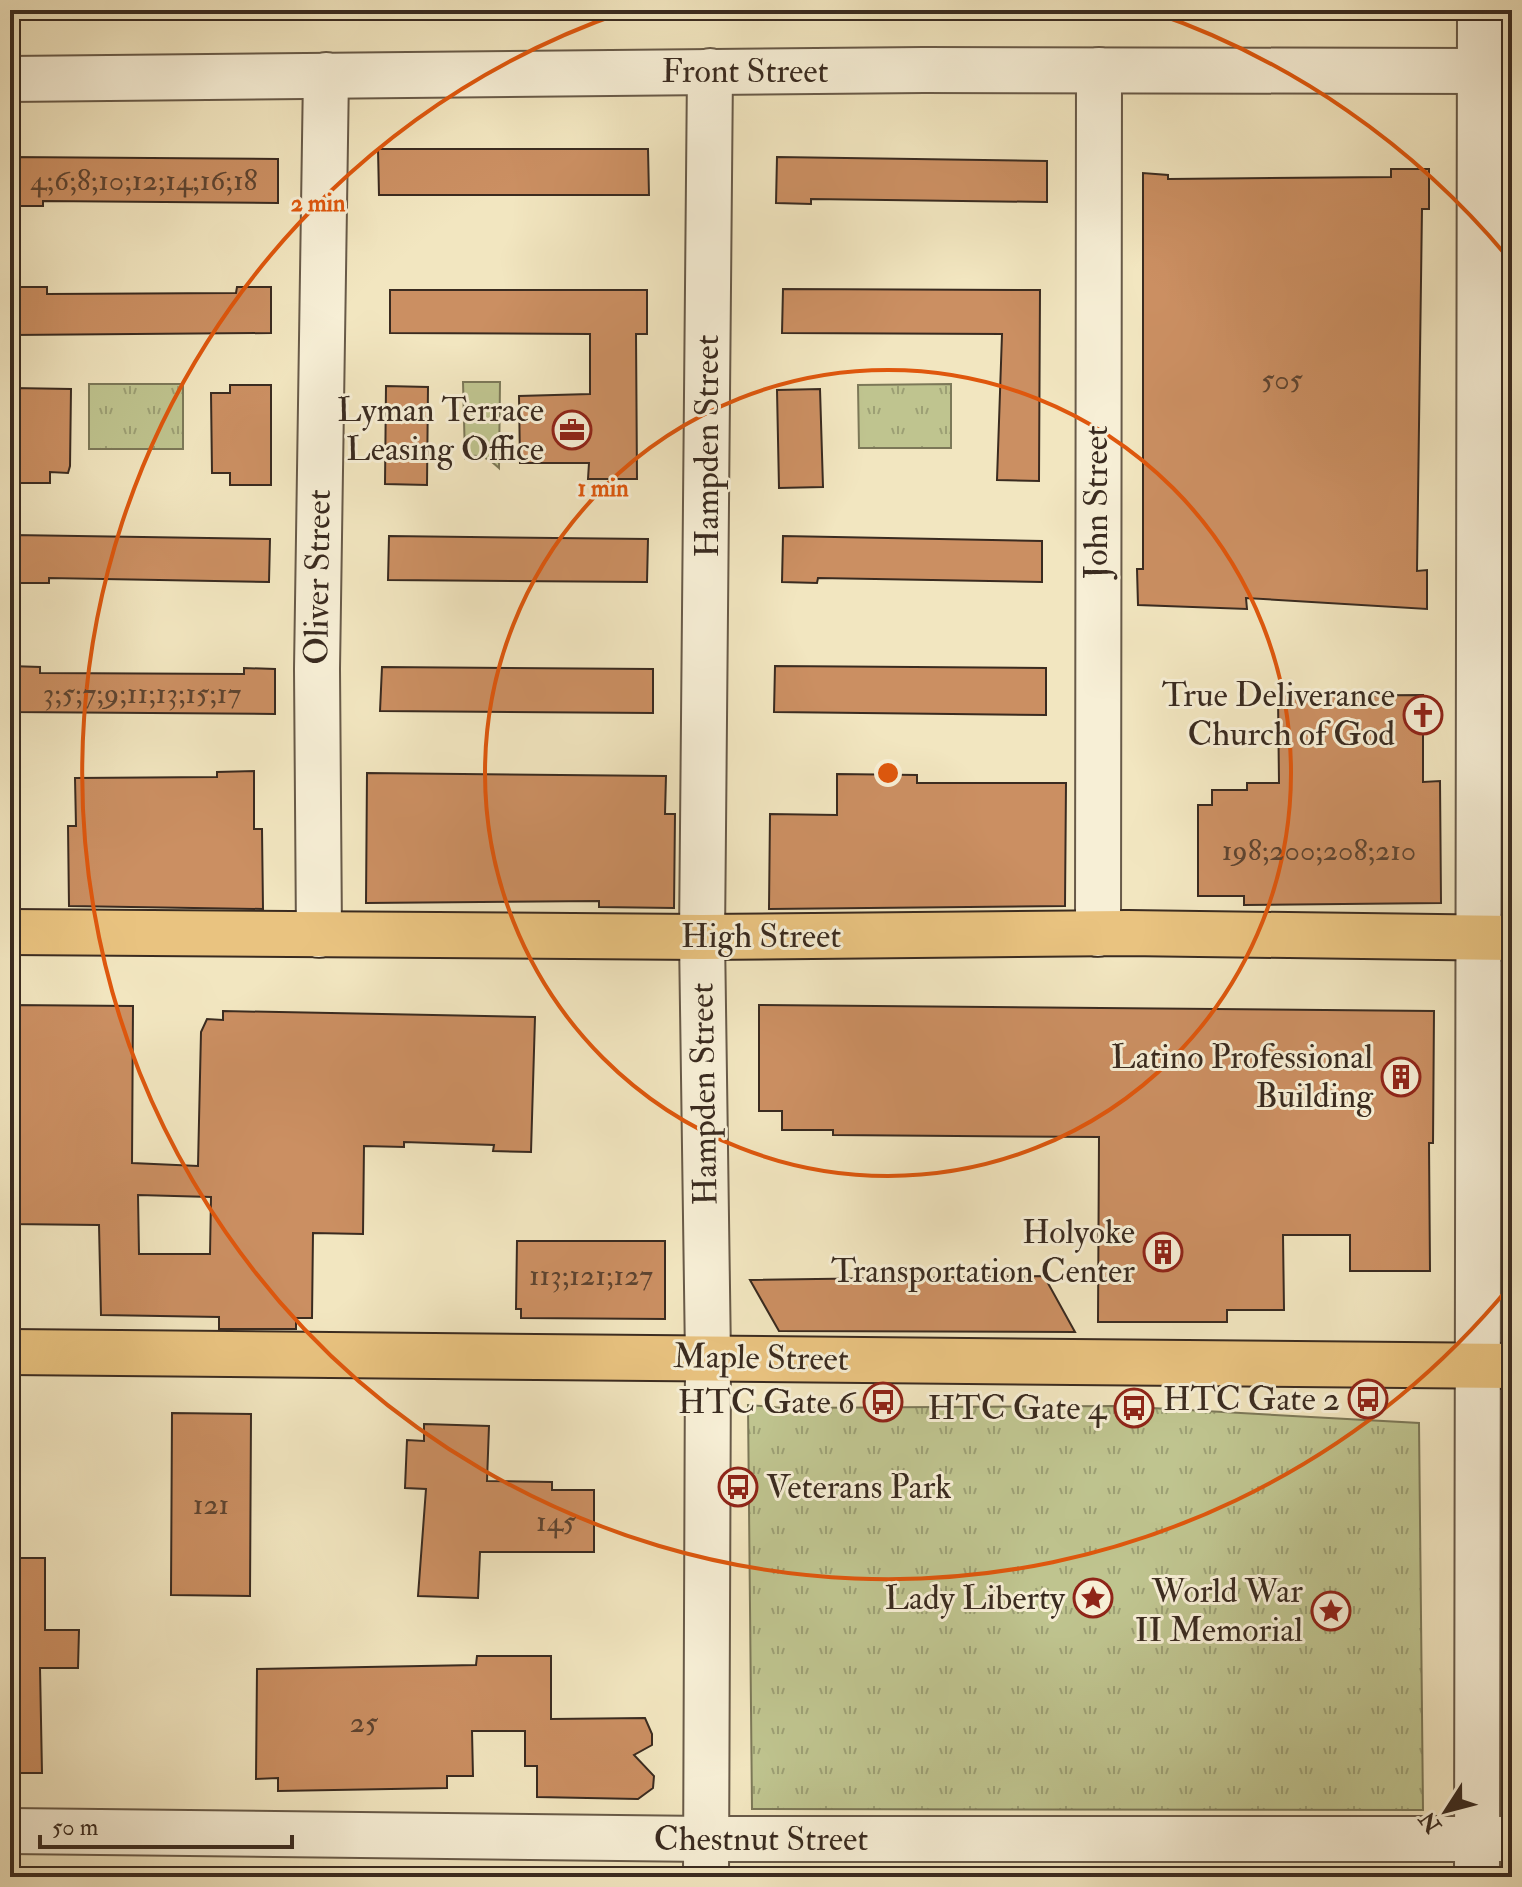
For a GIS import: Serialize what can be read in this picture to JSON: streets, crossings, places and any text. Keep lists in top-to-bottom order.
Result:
{
  "streets": {
    "main road": ["High Street", "Maple Street"],
    "street": [
      "Front Street",
      "Hampden Street",
      "John Street",
      "Oliver Street",
      "Chestnut Street"
    ]
  },
  "crossings": [
    ["Front Street", "Hampden Street"],
    ["Front Street", "John Street"],
    ["Front Street", "Oliver Street"],
    ["Hampden Street", "High Street"],
    ["Hampden Street", "Maple Street"],
    ["Hampden Street", "Chestnut Street"],
    ["John Street", "High Street"],
    ["Oliver Street", "High Street"]
  ],
  "places": {
    "office": ["Lyman Terrace Leasing Office"],
    "church": ["True Deliverance Church of God"],
    "building": ["Latino Professional Building", "Holyoke Transportation Center"],
    "bus stop": [
      "HTC Gate 2",
      "HTC Gate 6",
      "HTC Gate 4",
      "Veterans Park"
    ],
    "place": ["Lady Liberty", "World War II Memorial"]
  },
  "house_numbers": [
    "4;6;8;10;12;14;16;18",
    "505",
    "3;5;7;9;11;13;15;17",
    "198;200;208;210",
    "113;121;127",
    "121",
    "145",
    "25"
  ],
  "scale_bar": "50 m",
  "north": "bottom left",
  "rings": ["2 min", "1 min"]
}
